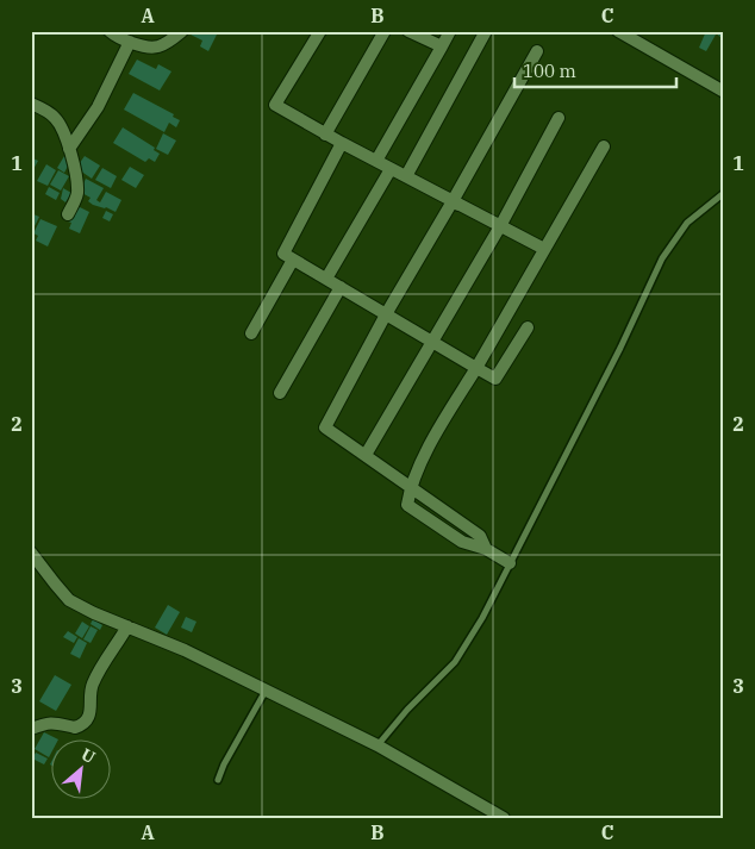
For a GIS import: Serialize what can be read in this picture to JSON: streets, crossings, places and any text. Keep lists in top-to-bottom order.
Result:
{
  "scale_bar": "100 m",
  "north": "top right",
  "grid": {
    "columns": ["A", "B", "C"],
    "rows": ["1", "2", "3"]
  }
}
